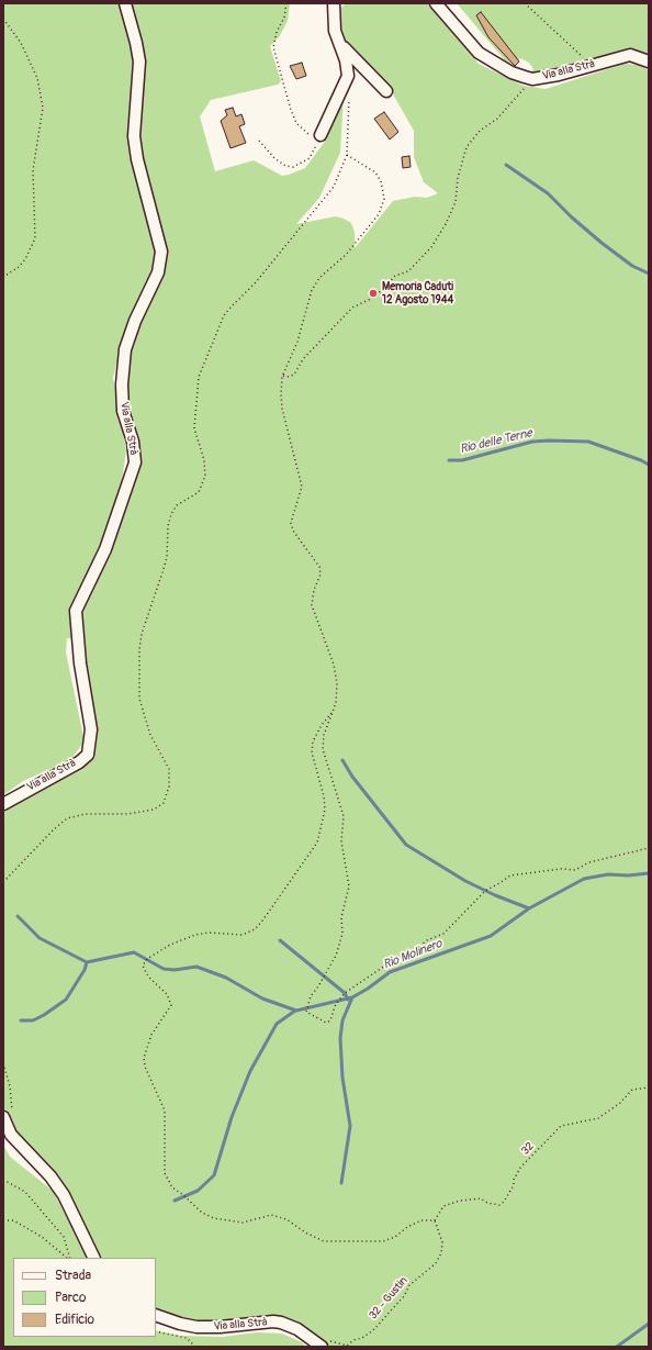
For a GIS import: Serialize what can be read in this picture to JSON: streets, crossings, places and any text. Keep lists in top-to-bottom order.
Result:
{
  "streets": {
    "street": ["Via alla Strà"],
    "path": ["32", "32 - Gustin"]
  },
  "crossings": [
    ["Via alla Strà", "32 - Gustin"],
    ["32", "32 - Gustin"]
  ],
  "water": ["Rio delle Terne", "Rio Molinero"],
  "places": ["Memoria Caduti 12 Agosto 1944"],
  "legend": ["Strada", "Parco", "Edificio"]
}
